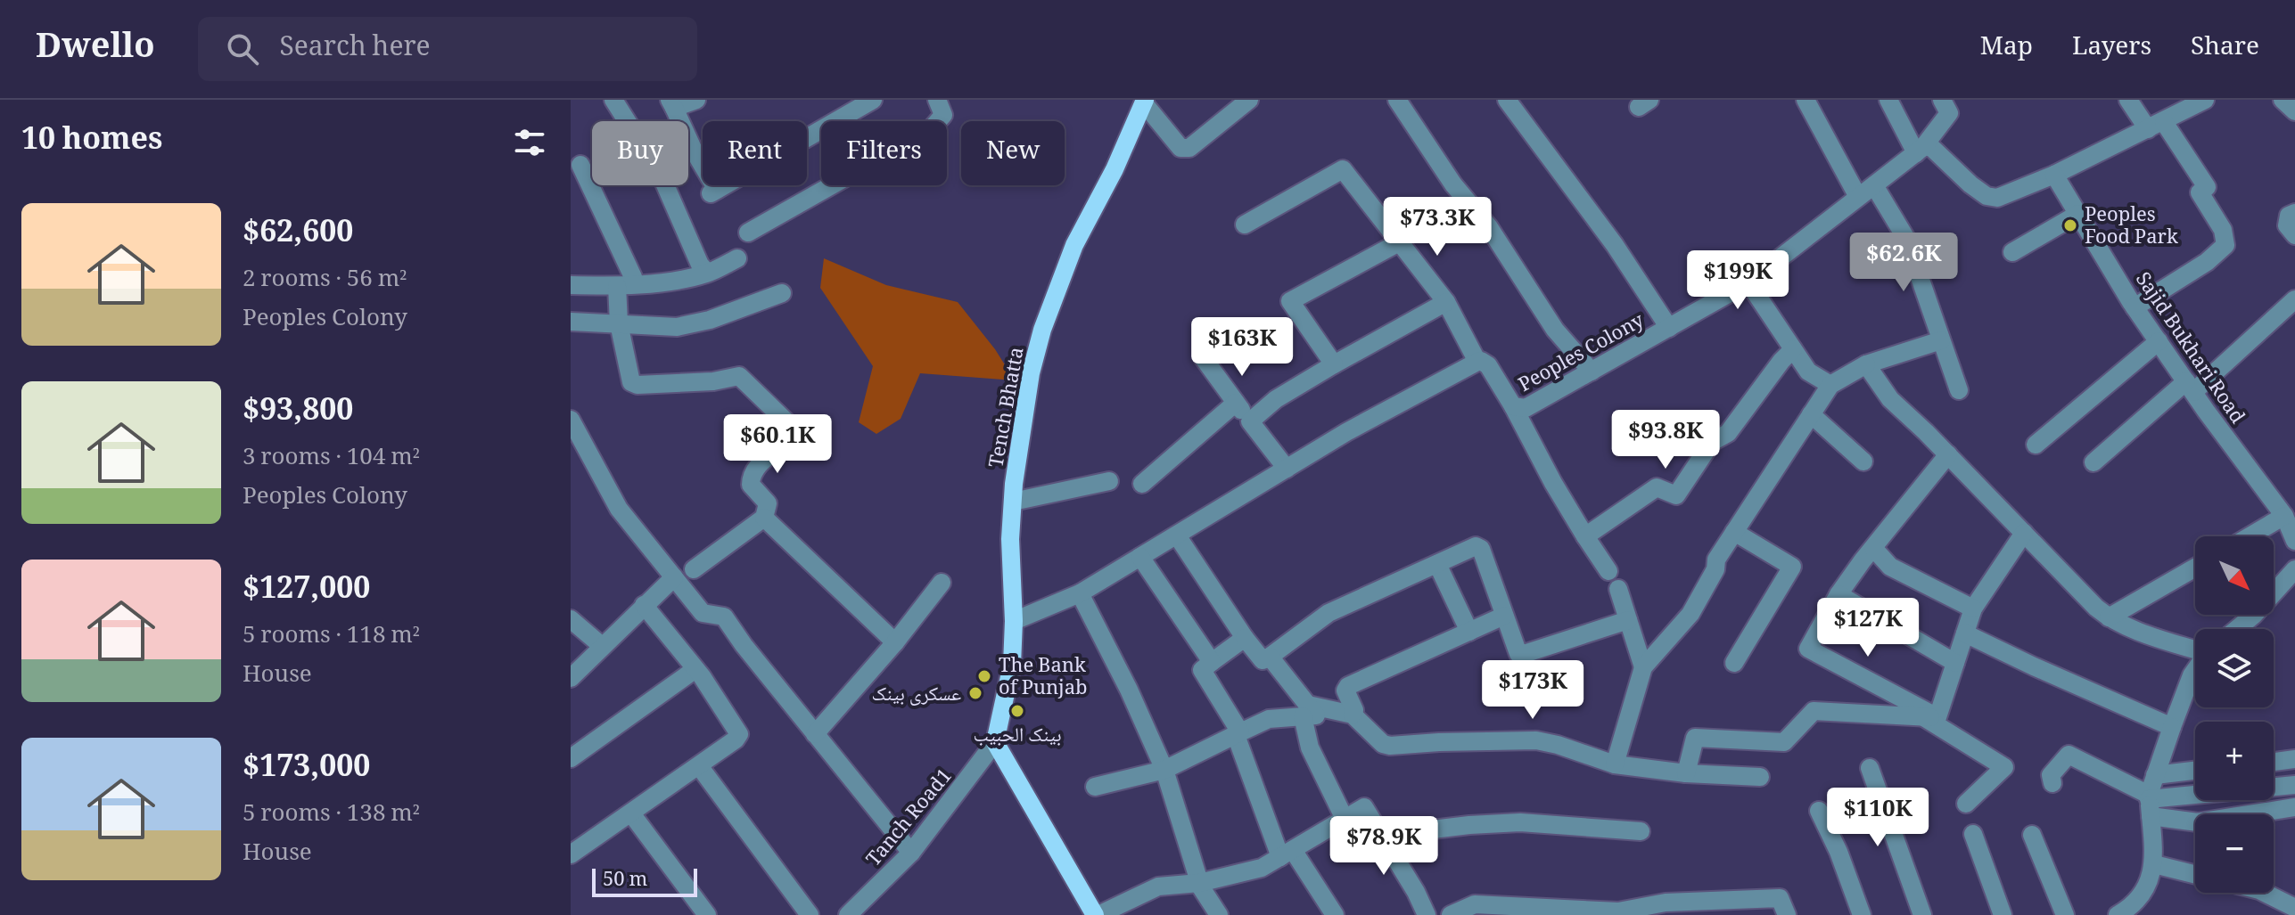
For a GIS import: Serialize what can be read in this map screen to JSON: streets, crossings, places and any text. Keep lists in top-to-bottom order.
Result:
{
  "streets": {
    "main road": ["Tench Bhatta"],
    "street": ["Sajid Bukhari Road", "Peoples Colony", "Tanch Road1"]
  },
  "crossings": [
    ["Tench Bhatta", "Tanch Road1"]
  ],
  "places": [
    "Peoples Food Park",
    "The Bank of Punjab",
    "عسکری بینک",
    "بينک الحبيب"
  ],
  "scale_bar": "50 m",
  "north": "bottom right",
  "page": {
    "header": "Dwello",
    "search": "Search here",
    "nav": ["Map", "Layers", "Share"],
    "heading": "10 homes",
    "chip": [
      "Buy",
      "Rent",
      "Filters",
      "New"
    ],
    "list": [
      {
        "name": "$62,600",
        "note": "2 rooms · 56 m² · Peoples Colony"
      },
      {
        "name": "$93,800",
        "note": "3 rooms · 104 m² · Peoples Colony"
      },
      {
        "name": "$127,000",
        "note": "5 rooms · 118 m² · House"
      },
      {
        "name": "$173,000",
        "note": "5 rooms · 138 m² · House"
      }
    ],
    "price": [
      "$73.3K",
      "$62.6K",
      "$199K",
      "$163K",
      "$93.8K",
      "$60.1K",
      "$127K",
      "$173K",
      "$110K",
      "$78.9K"
    ],
    "map_buttons": ["+", "−"],
    "scale": "50 m"
  }
}
